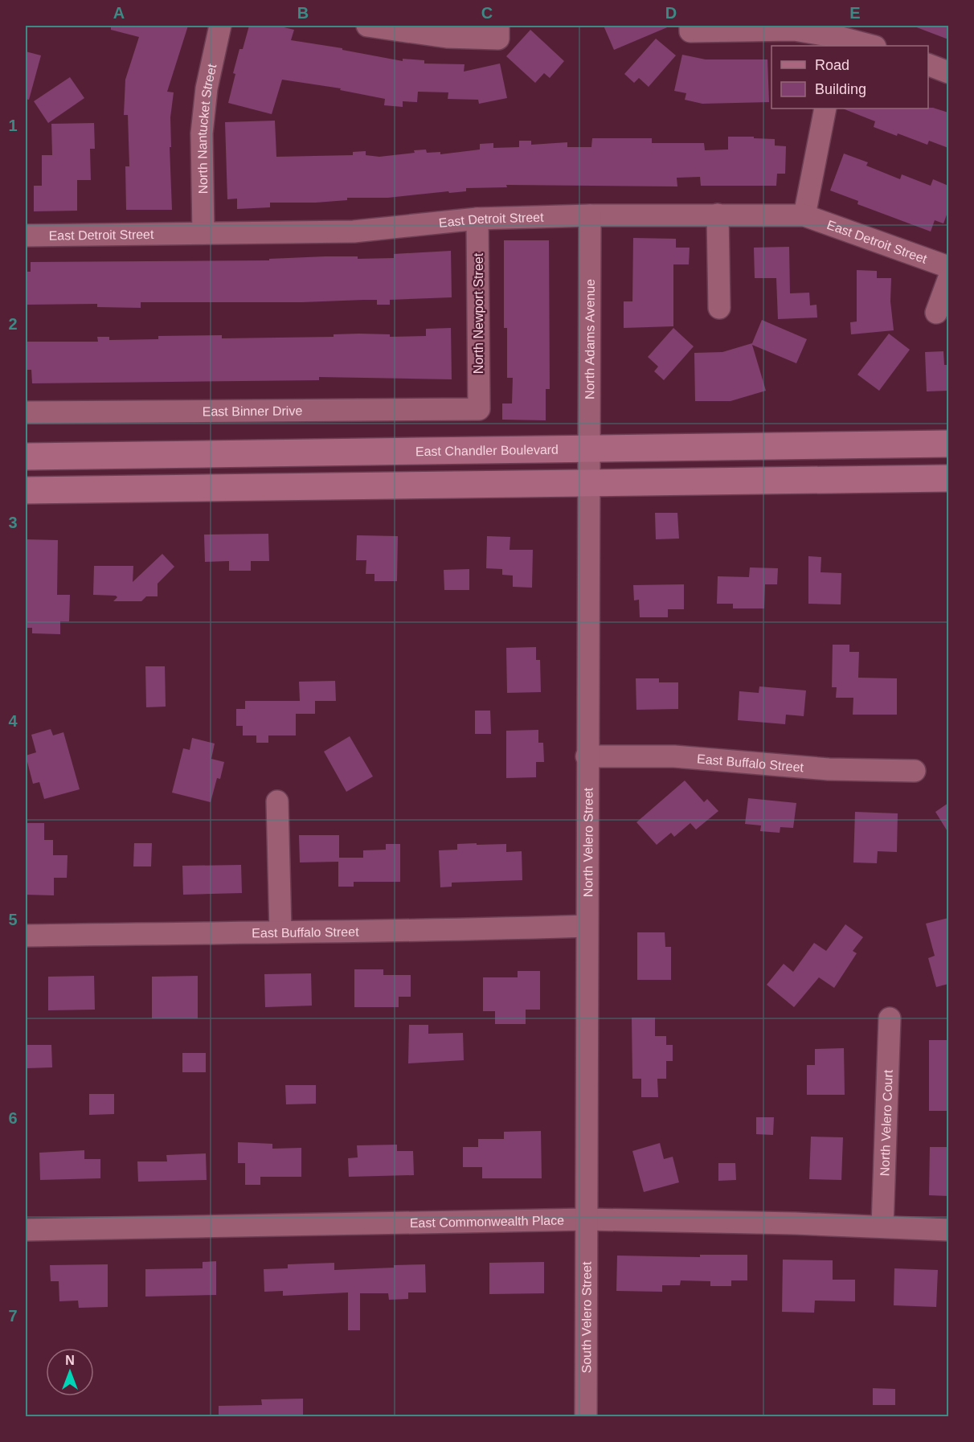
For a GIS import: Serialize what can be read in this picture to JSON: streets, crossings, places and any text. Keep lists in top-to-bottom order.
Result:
{
  "streets": {
    "main road": ["East Chandler Boulevard"],
    "street": [
      "North Nantucket Street",
      "East Detroit Street",
      "North Newport Street",
      "North Adams Avenue",
      "East Binner Drive",
      "East Buffalo Street",
      "North Velero Street",
      "North Velero Court",
      "East Commonwealth Place",
      "South Velero Street"
    ]
  },
  "crossings": [
    ["North Nantucket Street", "East Detroit Street"],
    ["East Detroit Street", "North Newport Street"],
    ["East Detroit Street", "North Adams Avenue"],
    ["North Newport Street", "East Binner Drive"],
    ["North Adams Avenue", "East Chandler Boulevard"],
    ["North Adams Avenue", "North Velero Street"],
    ["East Chandler Boulevard", "North Velero Street"],
    ["East Buffalo Street", "North Velero Street"],
    ["North Velero Street", "East Commonwealth Place"],
    ["North Velero Street", "South Velero Street"],
    ["North Velero Court", "East Commonwealth Place"],
    ["East Commonwealth Place", "South Velero Street"]
  ],
  "legend": ["Road", "Building"],
  "north": "top",
  "grid": {
    "columns": [
      "A",
      "B",
      "C",
      "D",
      "E"
    ],
    "rows": [
      "1",
      "2",
      "3",
      "4",
      "5",
      "6",
      "7"
    ]
  }
}
